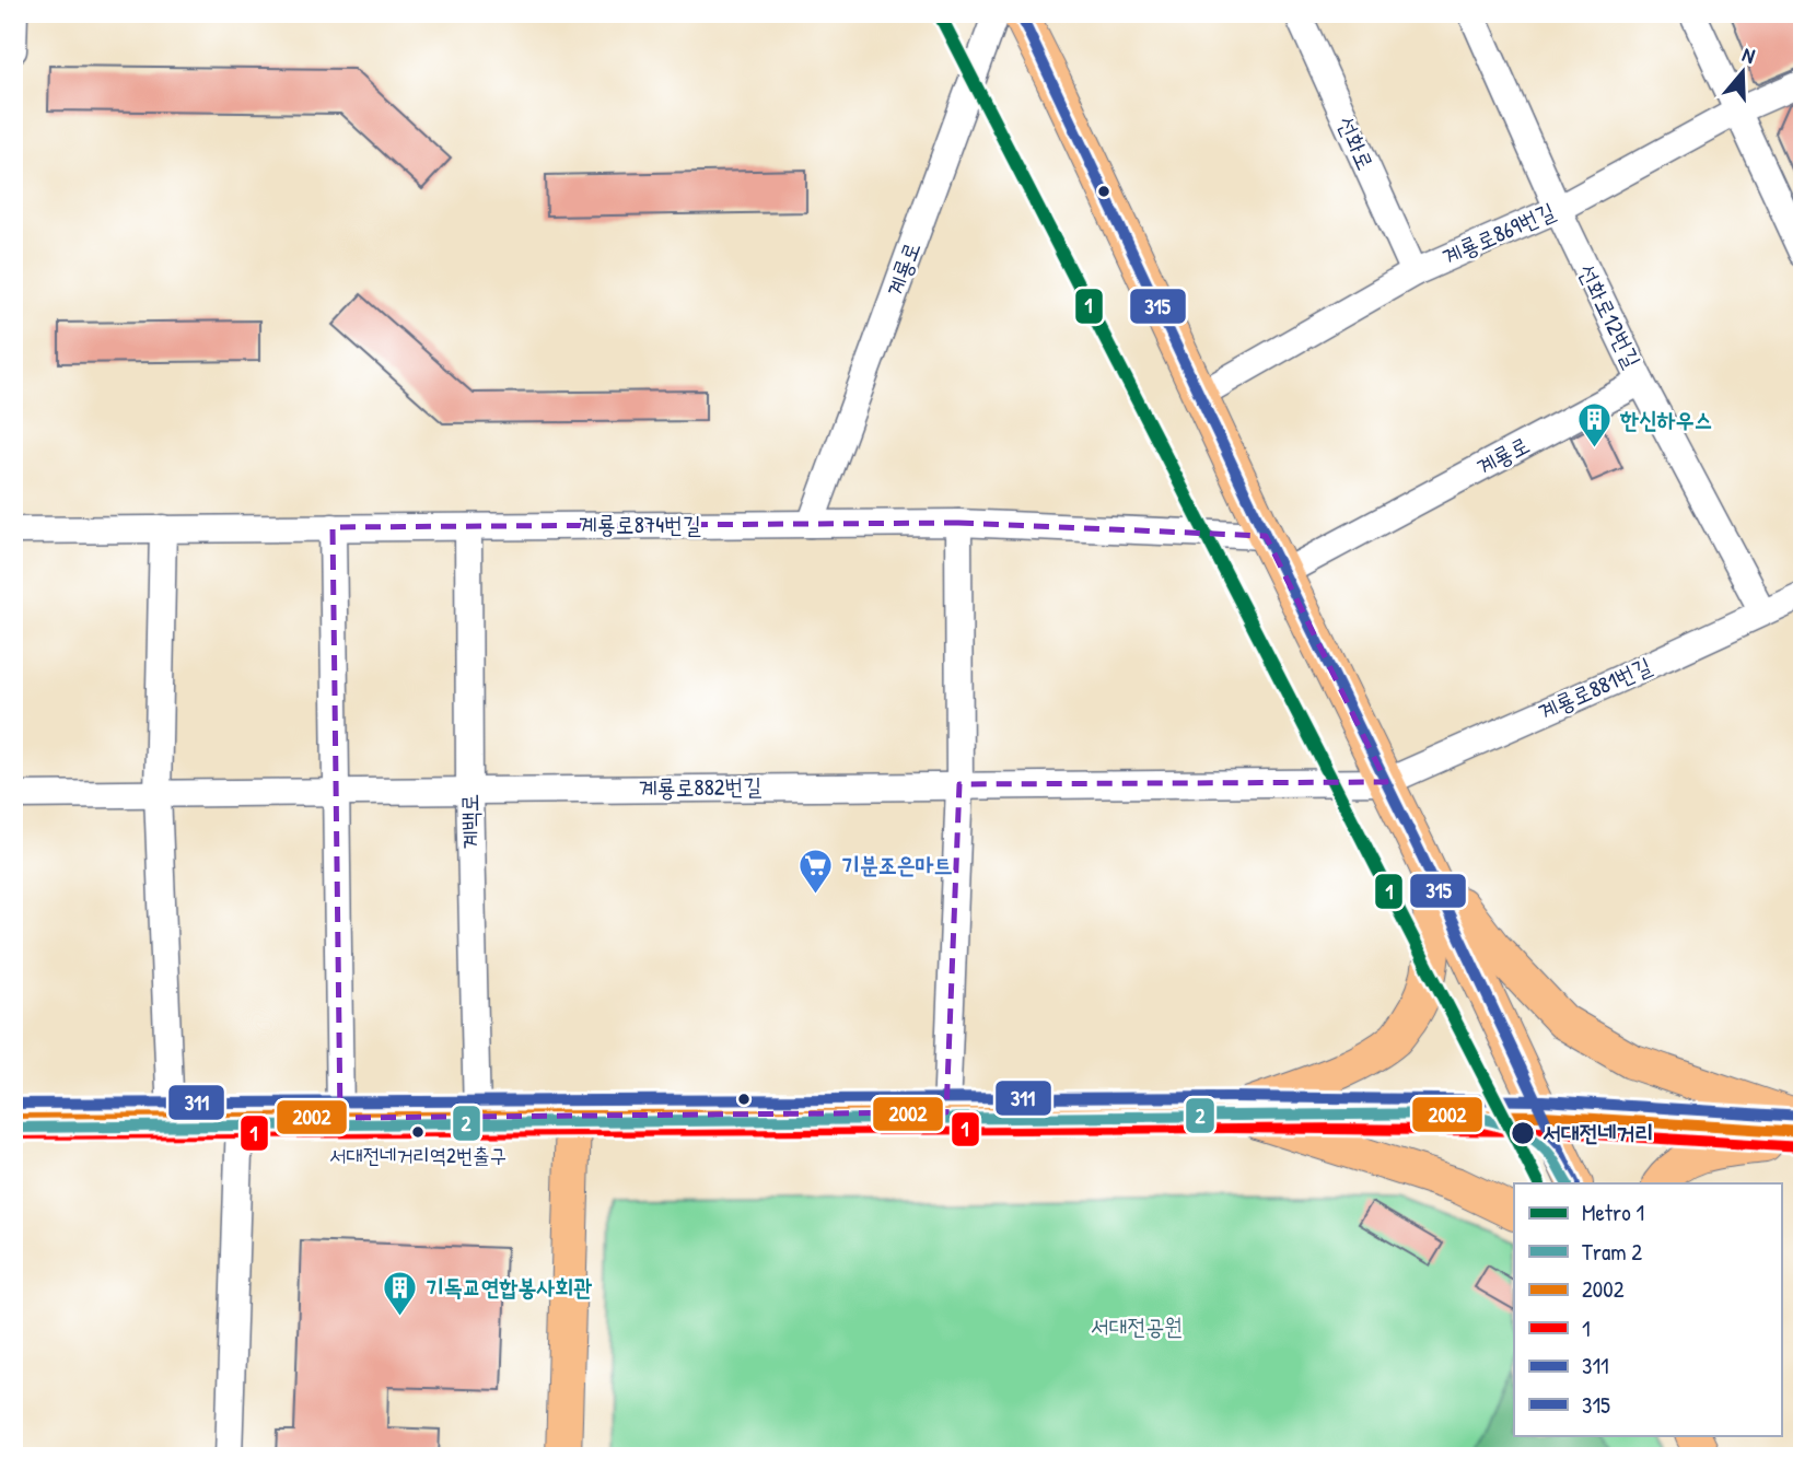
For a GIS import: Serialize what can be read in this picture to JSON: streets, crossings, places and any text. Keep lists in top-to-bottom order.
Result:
{
  "streets": {
    "street": [
      "선화로",
      "계룡로869번길",
      "계룡로",
      "선화로12번길",
      "계룡로874번길",
      "계룡로881번길",
      "계룡로882번길",
      "계백로"
    ]
  },
  "crossings": [
    ["선화로", "계룡로869번길"],
    ["계룡로869번길", "선화로12번길"],
    ["계룡로", "선화로12번길"],
    ["계룡로", "계룡로874번길"],
    ["선화로12번길", "계룡로881번길"],
    ["계룡로874번길", "계백로"],
    ["계룡로881번길", "계룡로882번길"],
    ["계룡로882번길", "계백로"]
  ],
  "parks": ["서대전공원"],
  "places": {
    "building": ["한신하우스", "기독교연합봉사회관"],
    "supermarket": ["기분조은마트"],
    "other": ["서대전네거리역2번출구", "서대전네거리"]
  },
  "lines": [
    "metro line 1",
    "transit line 315",
    "transit line 311",
    "transit line 2002",
    "tram line 2",
    "transit line 1"
  ],
  "legend": [
    "Metro 1",
    "Tram 2",
    "2002",
    "1",
    "311",
    "315"
  ],
  "north": "top"
}
